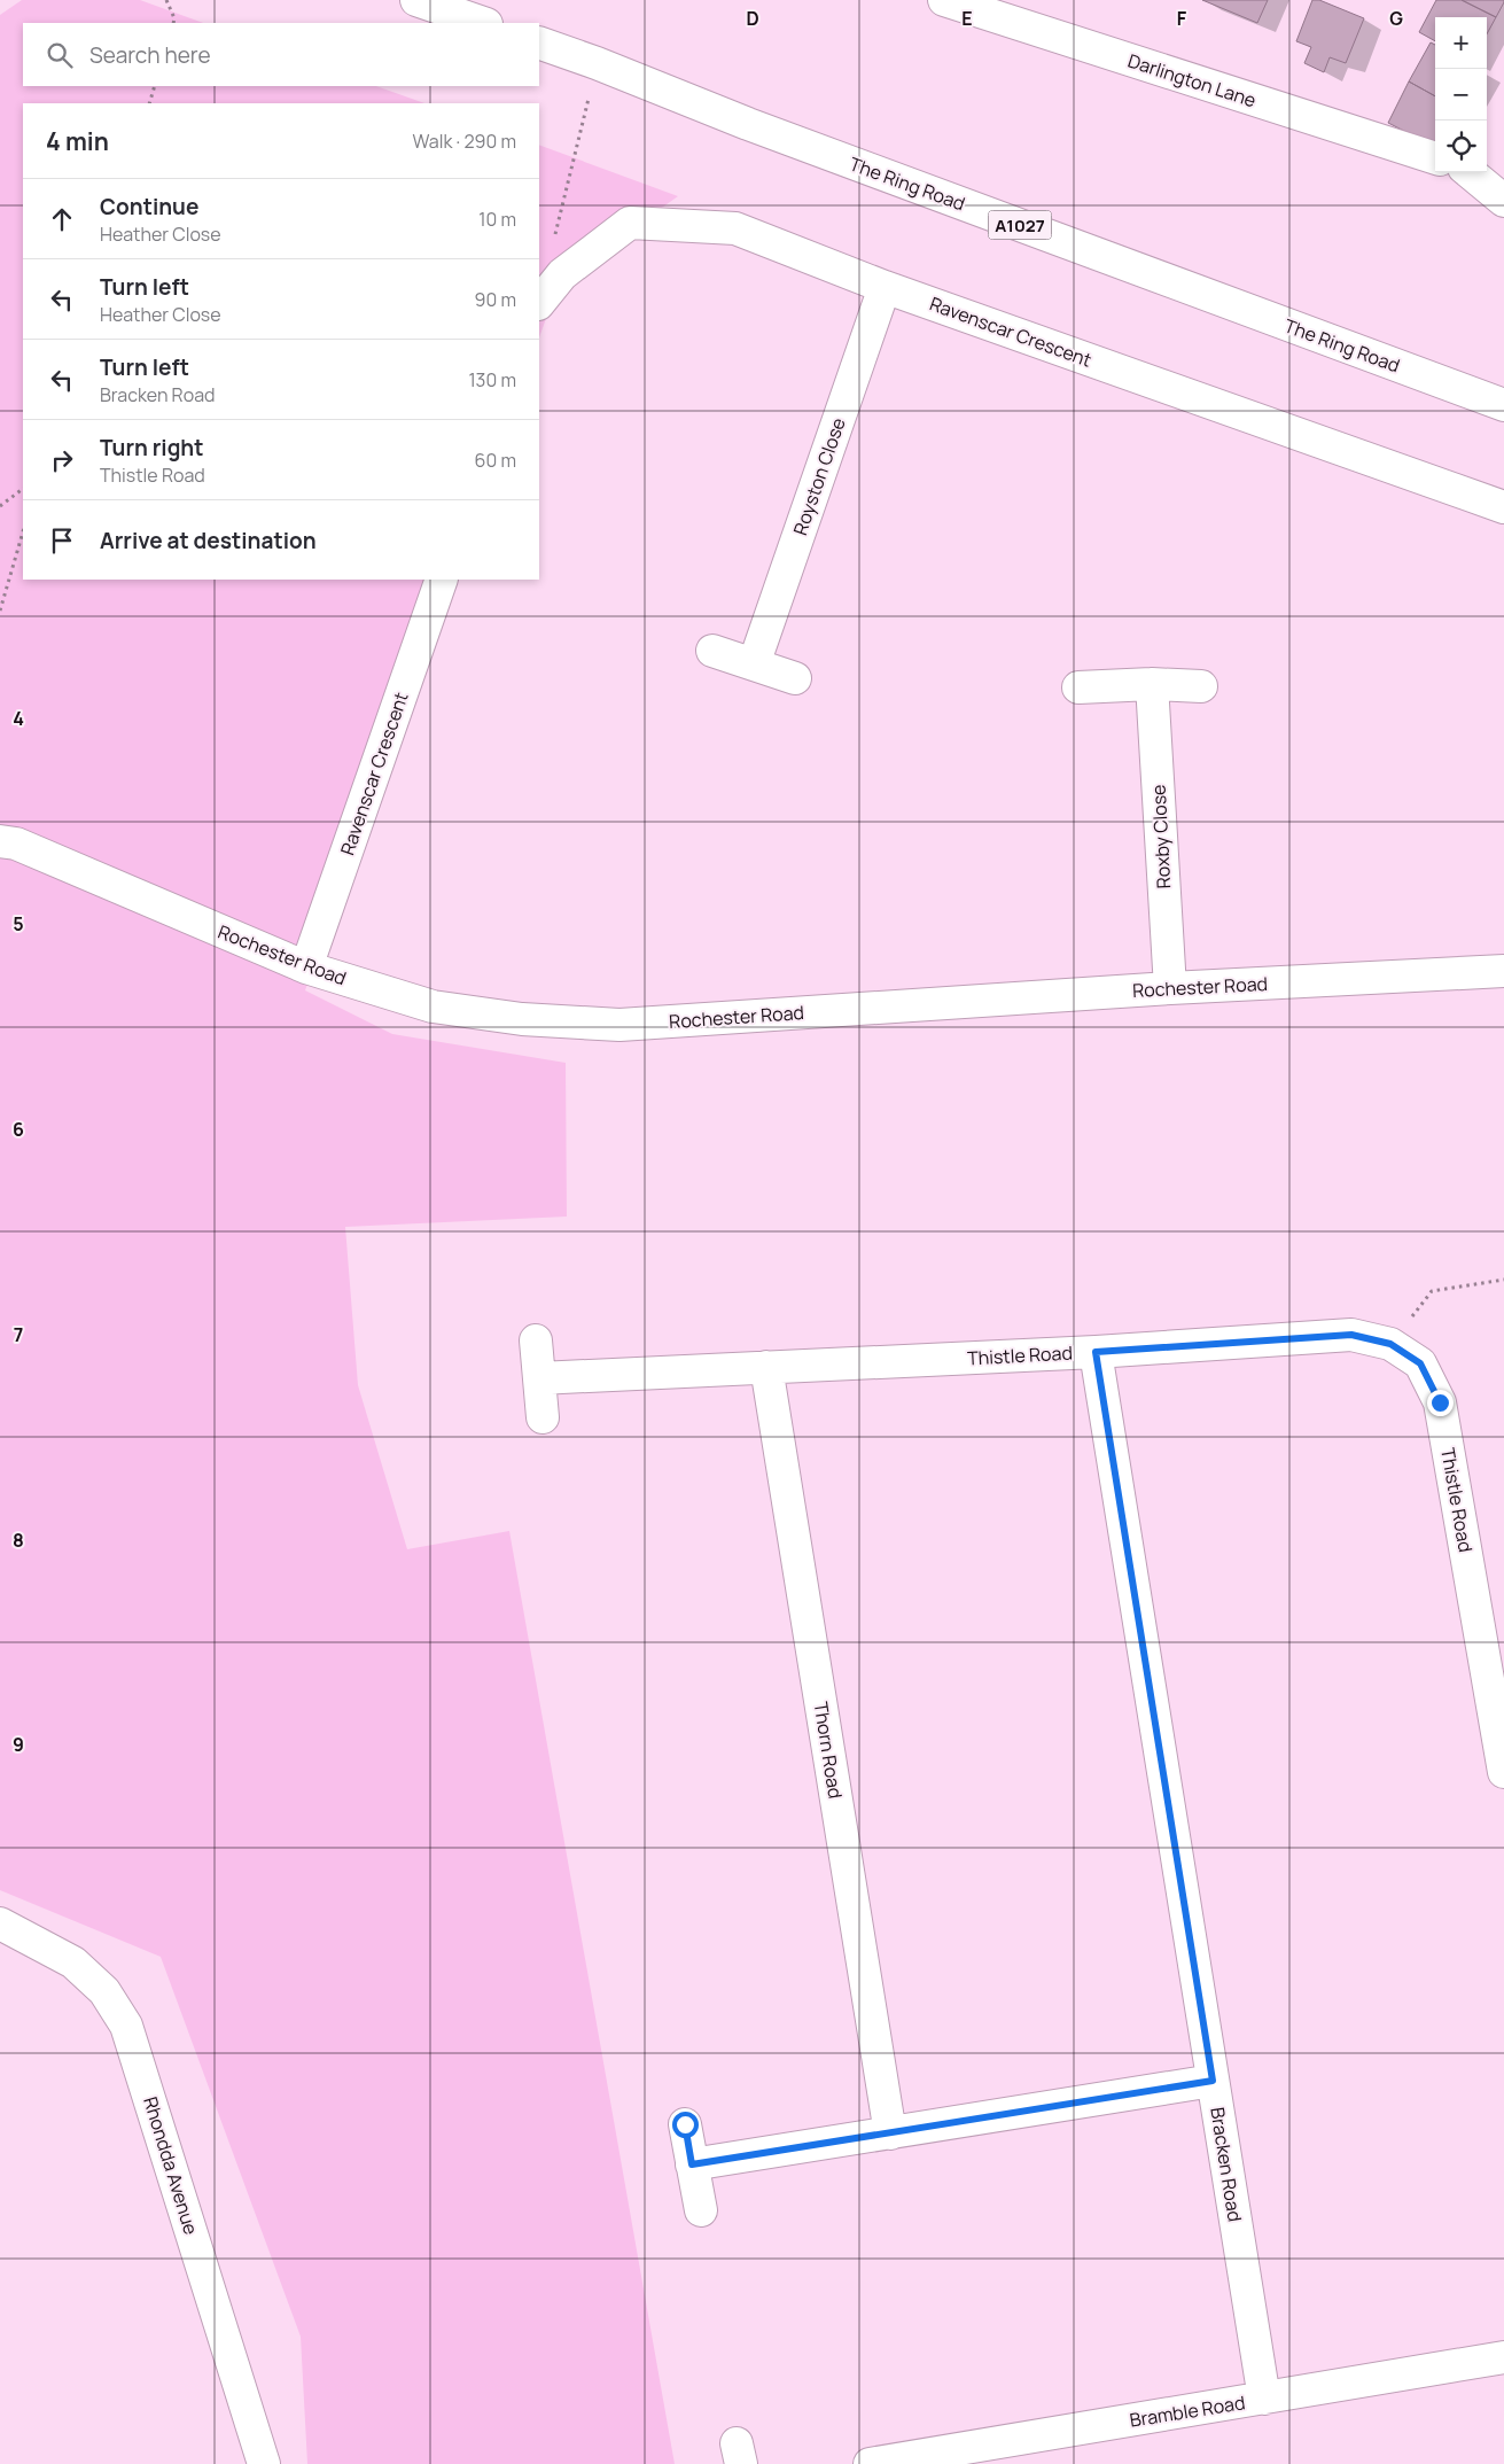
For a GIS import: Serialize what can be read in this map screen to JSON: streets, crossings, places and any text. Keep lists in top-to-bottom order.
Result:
{
  "streets": {
    "street": [
      "Darlington Lane",
      "The Ring Road",
      "A1027",
      "Ravenscar Crescent",
      "Royston Close",
      "Roxby Close",
      "Rochester Road",
      "Thistle Road",
      "Thorn Road",
      "Bracken Road",
      "Rhondda Avenue",
      "Bramble Road"
    ]
  },
  "crossings": [
    ["Ravenscar Crescent", "Royston Close"],
    ["Ravenscar Crescent", "Rochester Road"],
    ["Roxby Close", "Rochester Road"],
    ["Thistle Road", "Thorn Road"],
    ["Thistle Road", "Bracken Road"],
    ["Bracken Road", "Bramble Road"]
  ],
  "page": {
    "map_buttons": ["+", "−"],
    "search": "Search here",
    "heading": ["4 min", "Walk · 290 m"],
    "list": [
      ["Continue", "Heather Close", "10 m"],
      ["Turn left", "Heather Close", "90 m"],
      ["Turn left", "Bracken Road", "130 m"],
      ["Turn right", "Thistle Road", "60 m"],
      "Arrive at destination"
    ]
  },
  "grid": {
    "columns": [
      "D",
      "E",
      "F",
      "G"
    ],
    "rows": [
      "4",
      "5",
      "6",
      "7",
      "8",
      "9"
    ]
  }
}
